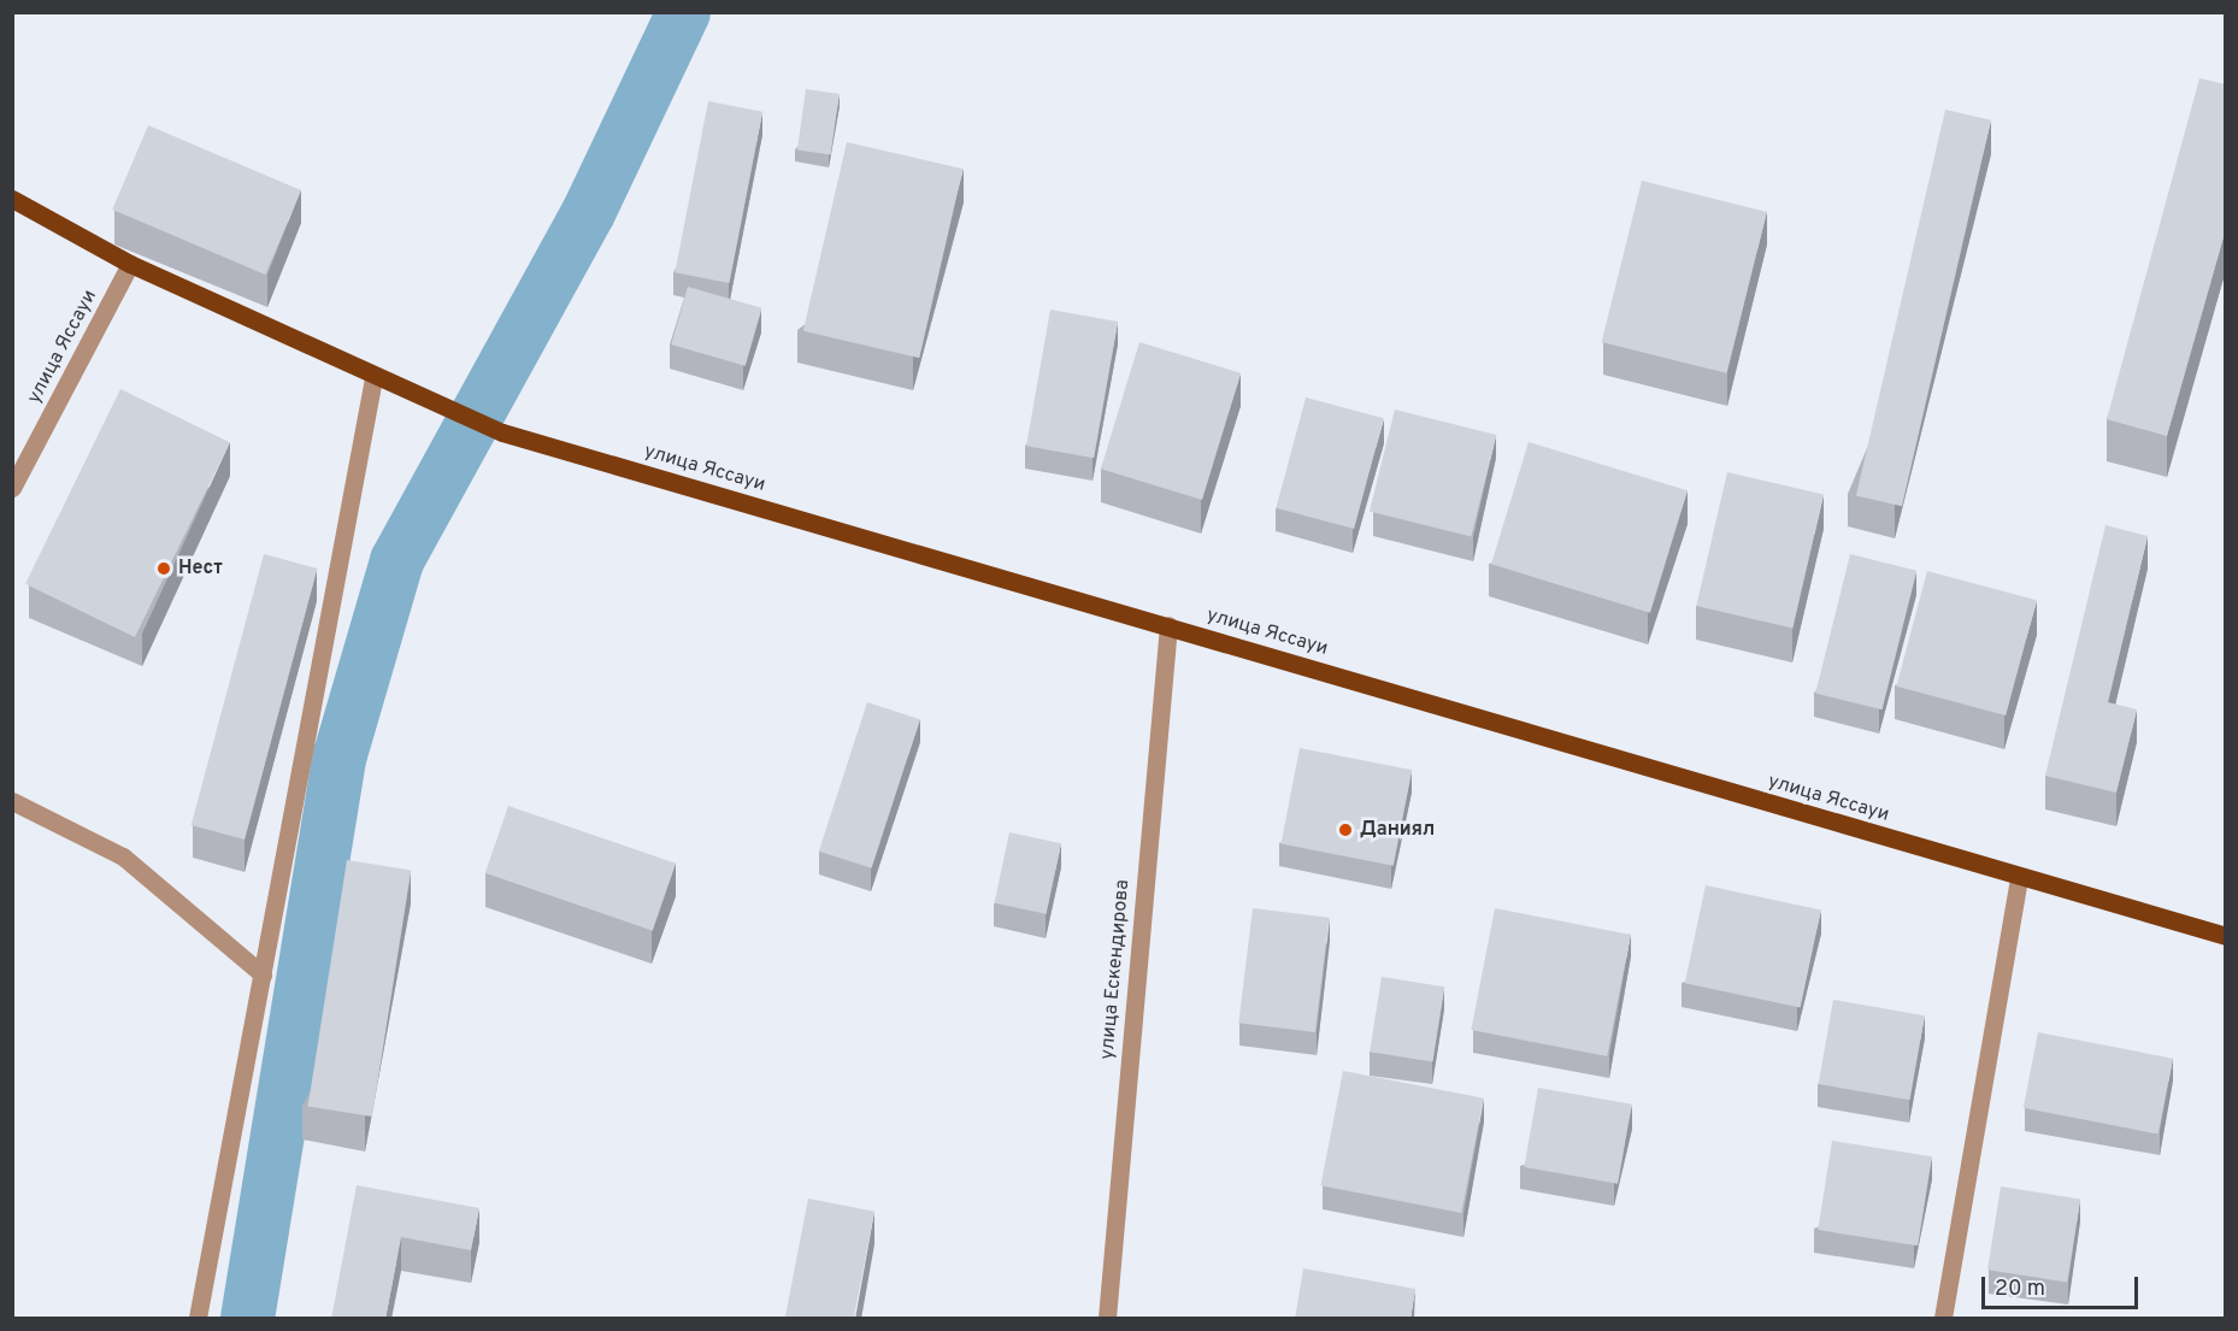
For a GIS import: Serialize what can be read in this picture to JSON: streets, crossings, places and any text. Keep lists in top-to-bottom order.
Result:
{
  "streets": {
    "main road": ["улица Яссауи"],
    "street": ["улица Ескендирова"]
  },
  "crossings": [
    ["улица Яссауи", "улица Ескендирова"]
  ],
  "places": ["Нест", "Даниял"],
  "scale_bar": "20 m"
}
